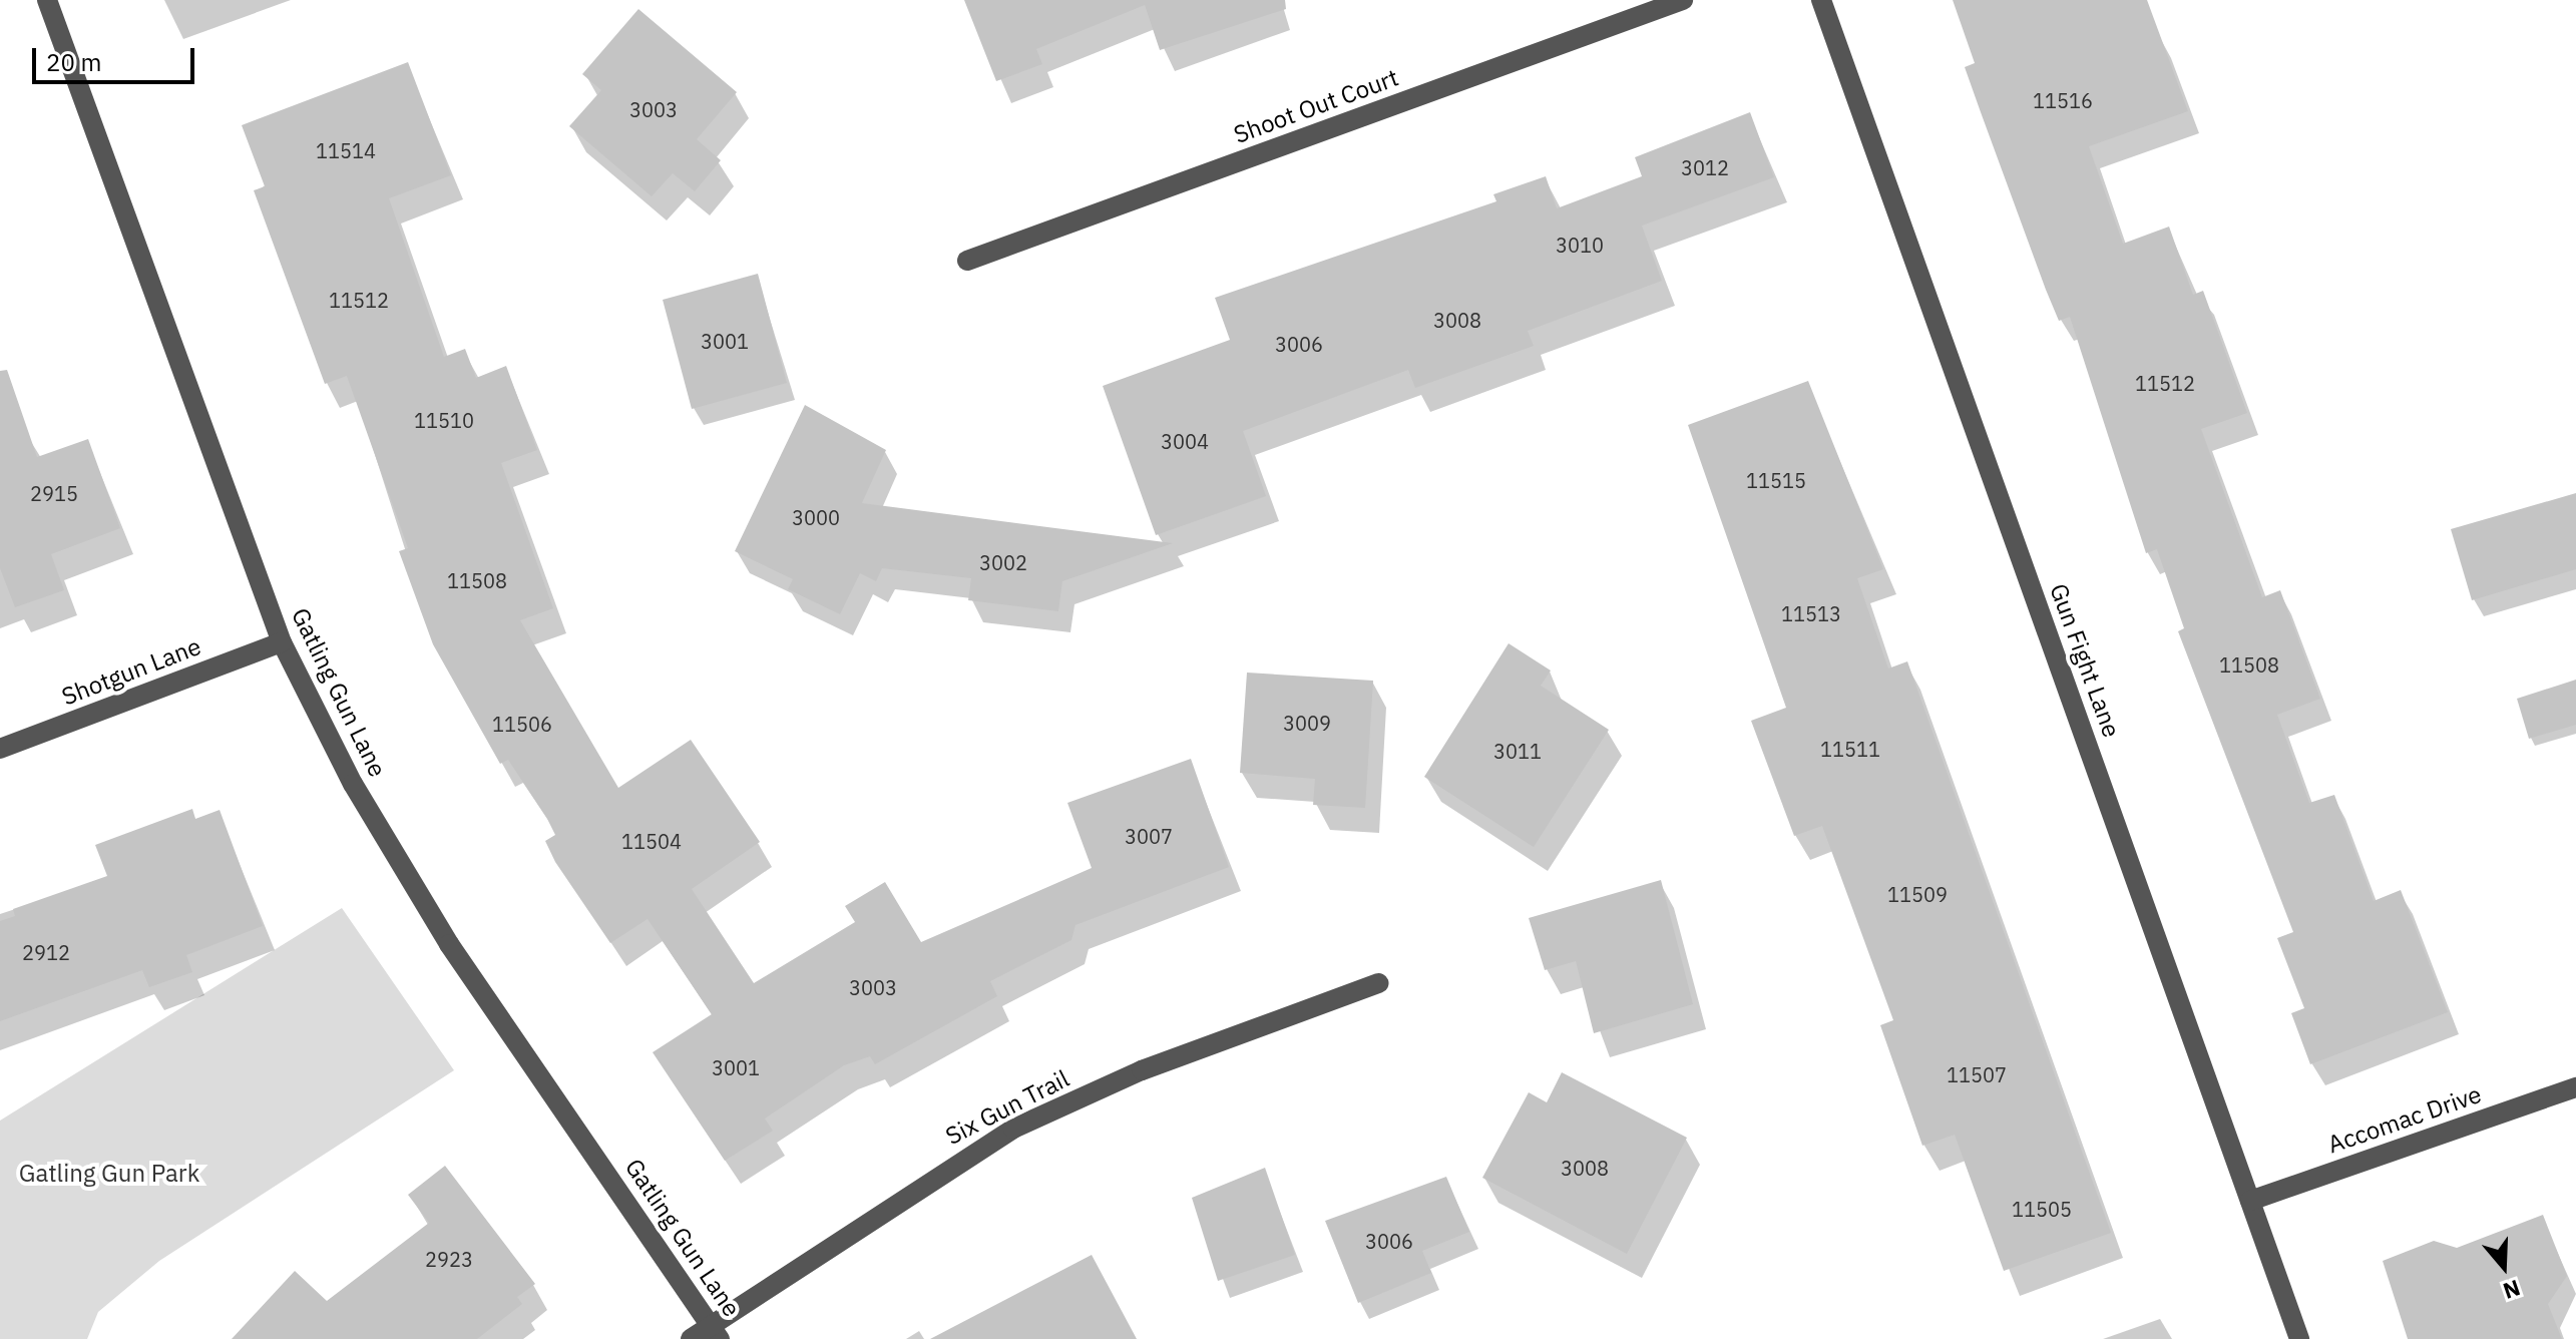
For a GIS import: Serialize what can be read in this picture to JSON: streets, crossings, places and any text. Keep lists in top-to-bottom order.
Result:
{
  "streets": {
    "street": [
      "Shoot Out Court",
      "Gun Fight Lane",
      "Shotgun Lane",
      "Gatling Gun Lane",
      "Six Gun Trail",
      "Accomac Drive"
    ]
  },
  "crossings": [
    ["Gun Fight Lane", "Accomac Drive"],
    ["Shotgun Lane", "Gatling Gun Lane"],
    ["Gatling Gun Lane", "Six Gun Trail"]
  ],
  "parks": ["Gatling Gun Park"],
  "house_numbers": [
    "11516",
    "3003",
    "11514",
    "3012",
    "3010",
    "11512",
    "3008",
    "3001",
    "3006",
    "11512",
    "11510",
    "3004",
    "11515",
    "2915",
    "3000",
    "3002",
    "11508",
    "11513",
    "11508",
    "3009",
    "11506",
    "11511",
    "3011",
    "3007",
    "11504",
    "11509",
    "2912",
    "3003",
    "3001",
    "11507",
    "3008",
    "11505",
    "3006",
    "2923"
  ],
  "scale_bar": "20 m",
  "north": "bottom"
}
